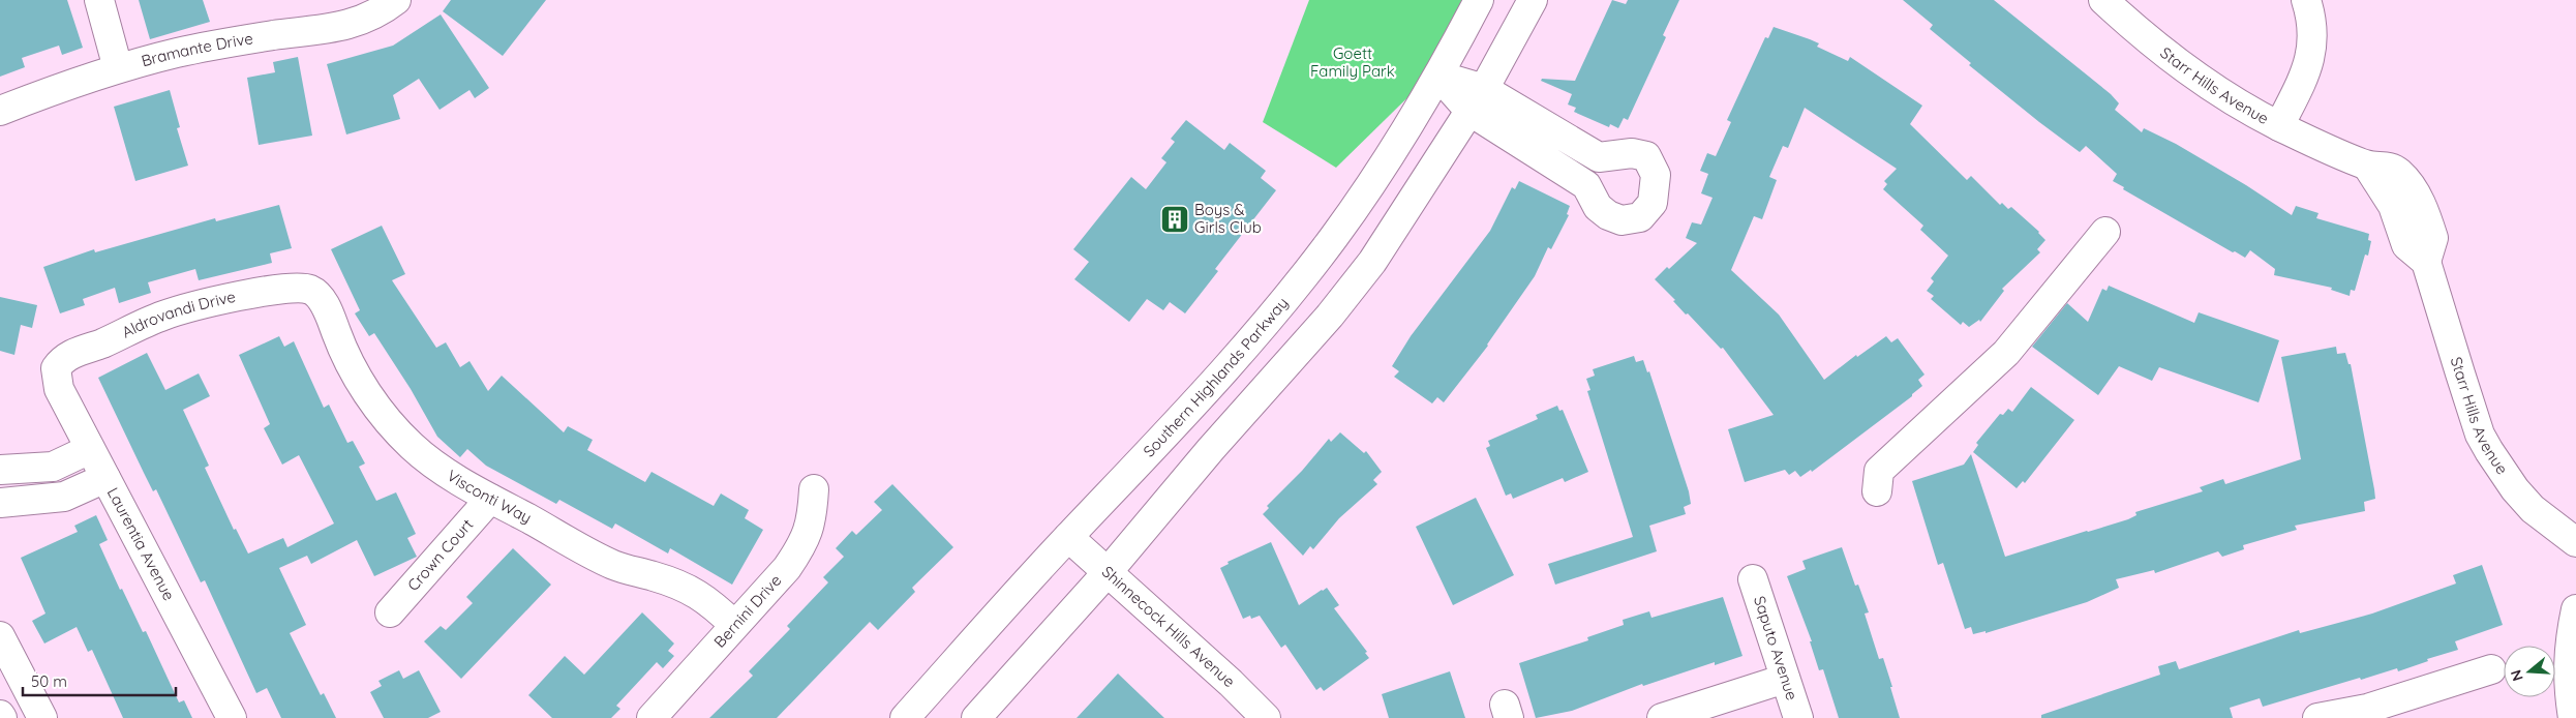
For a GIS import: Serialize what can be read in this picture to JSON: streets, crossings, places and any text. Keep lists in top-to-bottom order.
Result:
{
  "streets": {
    "street": [
      "Bramante Drive",
      "Starr Hills Avenue",
      "Aldrovandi Drive",
      "Southern Highlands Parkway",
      "Visconti Way",
      "Laurentia Avenue",
      "Crown Court",
      "Bernini Drive",
      "Shinnecock Hills Avenue",
      "Saputo Avenue"
    ]
  },
  "crossings": [
    ["Aldrovandi Drive", "Visconti Way"],
    ["Aldrovandi Drive", "Laurentia Avenue"],
    ["Southern Highlands Parkway", "Shinnecock Hills Avenue"],
    ["Visconti Way", "Crown Court"],
    ["Visconti Way", "Bernini Drive"]
  ],
  "parks": ["Goett Family Park"],
  "places": {
    "building": ["Boys & Girls Club"]
  },
  "scale_bar": "50 m",
  "north": "left"
}
